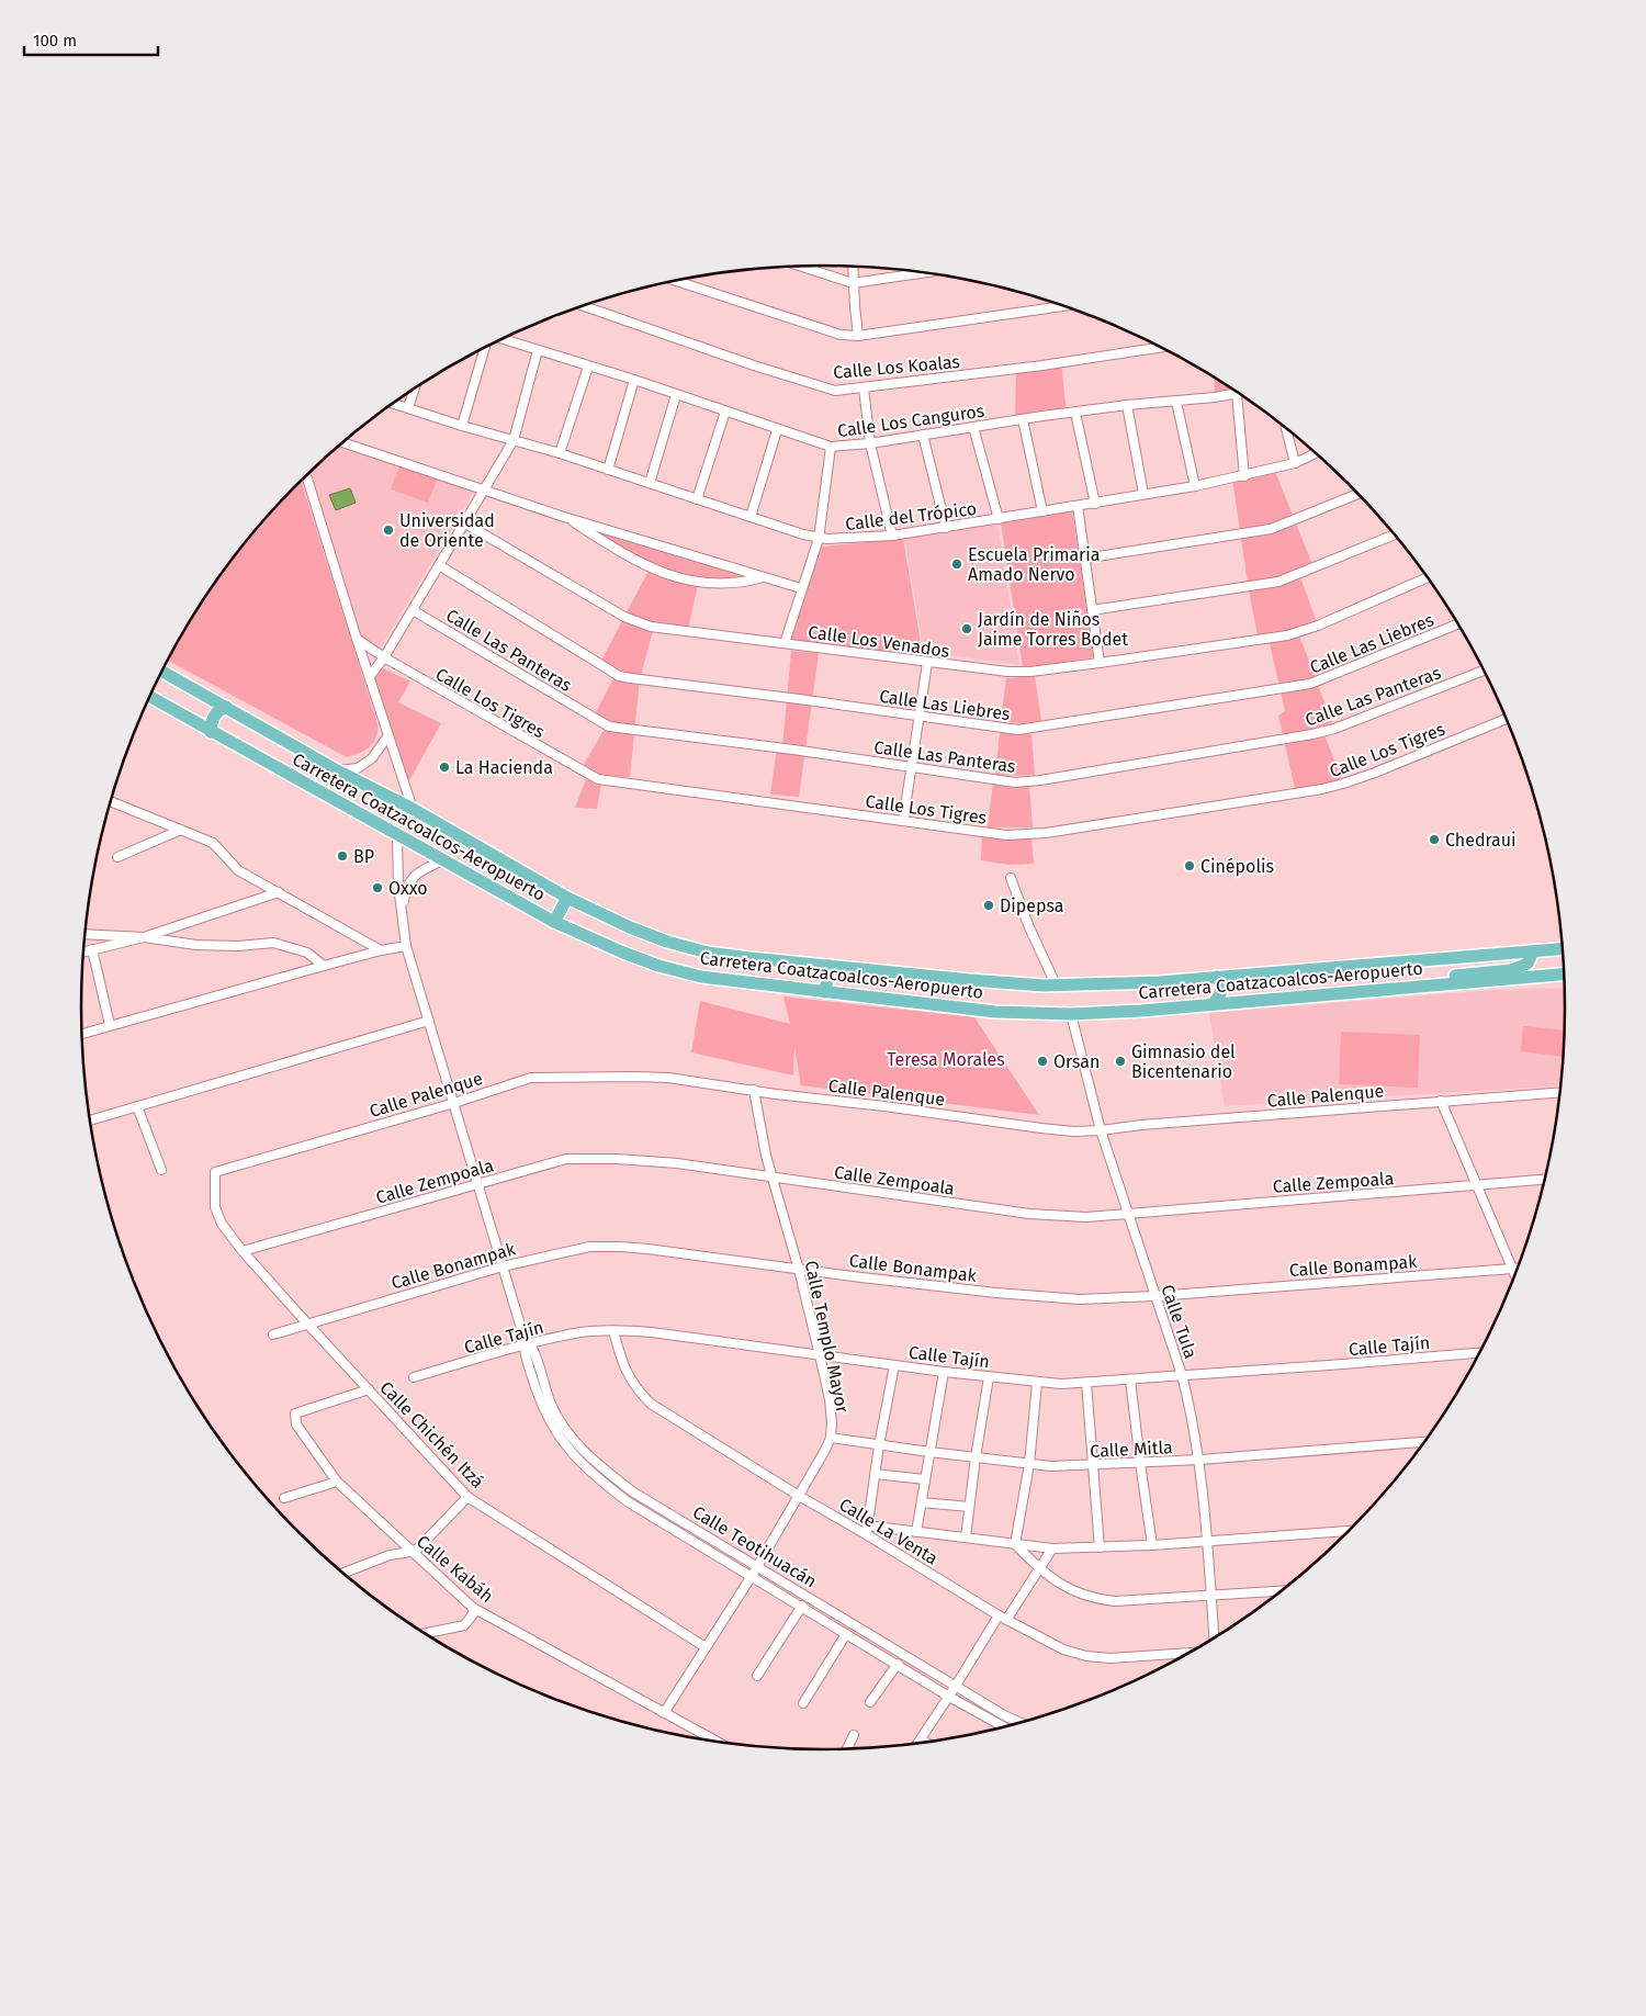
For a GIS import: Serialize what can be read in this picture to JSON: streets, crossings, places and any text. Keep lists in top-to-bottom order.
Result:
{
  "streets": {
    "main road": ["Carretera Coatzacoalcos-Aeropuerto"],
    "street": [
      "Calle Los Koalas",
      "Calle Los Canguros",
      "Calle del Trópico",
      "Calle Los Venados",
      "Calle Las Liebres",
      "Calle Las Panteras",
      "Calle Los Tigres",
      "Calle Palenque",
      "Calle Zempoala",
      "Calle Bonampak",
      "Calle Tula",
      "Calle Tajín",
      "Calle Templo Mayor",
      "Calle Chichén Itzá",
      "Calle Mitla",
      "Calle La Venta",
      "Calle Teotihuacán",
      "Calle Kabáh"
    ]
  },
  "crossings": [
    ["Carretera Coatzacoalcos-Aeropuerto", "Calle Tula"],
    ["Carretera Coatzacoalcos-Aeropuerto", "Calle Teotihuacán"],
    ["Calle Palenque", "Calle Tula"],
    ["Calle Palenque", "Calle Templo Mayor"],
    ["Calle Palenque", "Calle Chichén Itzá"],
    ["Calle Palenque", "Calle Teotihuacán"],
    ["Calle Zempoala", "Calle Tula"],
    ["Calle Zempoala", "Calle Templo Mayor"],
    ["Calle Zempoala", "Calle Chichén Itzá"],
    ["Calle Zempoala", "Calle Teotihuacán"],
    ["Calle Bonampak", "Calle Tula"],
    ["Calle Bonampak", "Calle Templo Mayor"],
    ["Calle Bonampak", "Calle Chichén Itzá"],
    ["Calle Bonampak", "Calle Teotihuacán"],
    ["Calle Tula", "Calle Tajín"],
    ["Calle Tula", "Calle Mitla"],
    ["Calle Tajín", "Calle Templo Mayor"],
    ["Calle Tajín", "Calle La Venta"],
    ["Calle Tajín", "Calle Teotihuacán"],
    ["Calle Templo Mayor", "Calle Chichén Itzá"],
    ["Calle Templo Mayor", "Calle Mitla"],
    ["Calle Templo Mayor", "Calle La Venta"],
    ["Calle Templo Mayor", "Calle Teotihuacán"],
    ["Calle Templo Mayor", "Calle Kabáh"],
    ["Calle Chichén Itzá", "Calle Kabáh"]
  ],
  "parks": ["Teresa Morales"],
  "places": [
    "Universidad de Oriente",
    "Escuela Primaria Amado Nervo",
    "Jardín de Niños Jaime Torres Bodet",
    "La Hacienda",
    "Chedraui",
    "BP",
    "Cinépolis",
    "Oxxo",
    "Dipepsa",
    "Orsan",
    "Gimnasio del Bicentenario"
  ],
  "scale_bar": "100 m"
}
